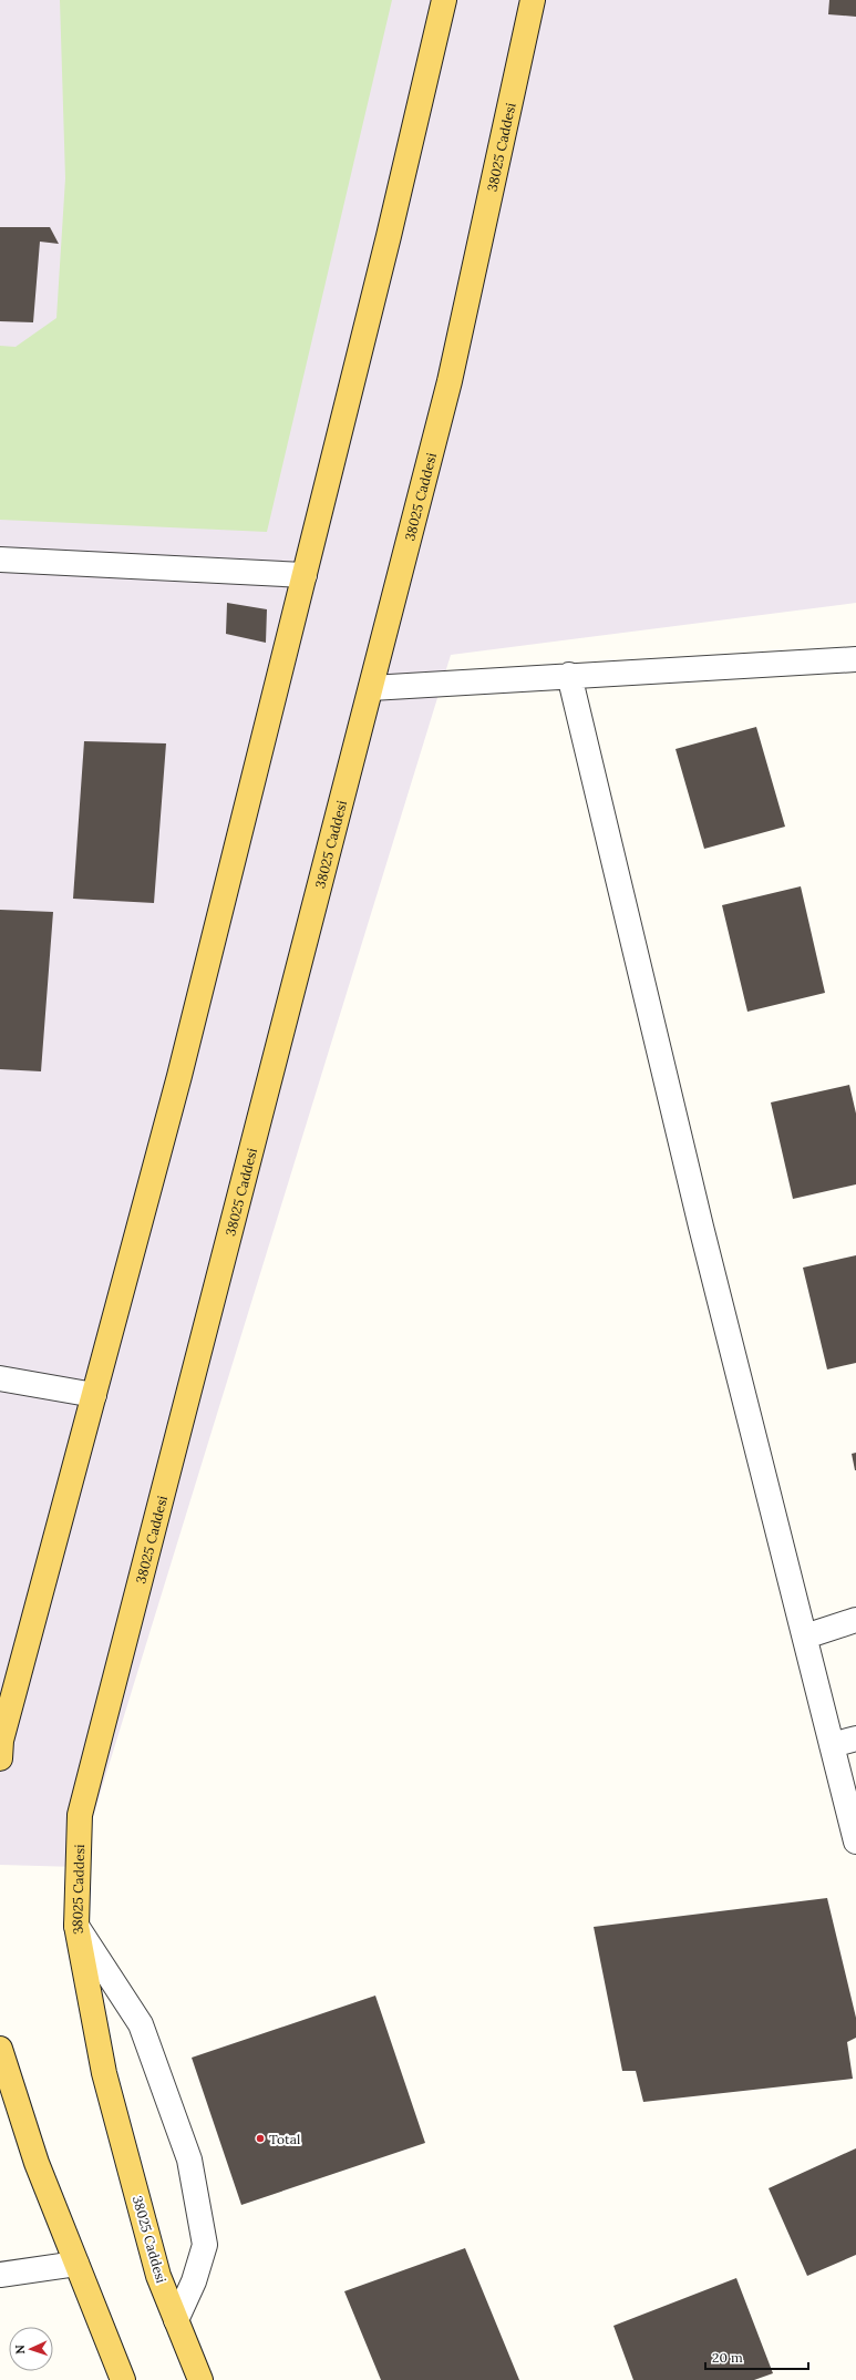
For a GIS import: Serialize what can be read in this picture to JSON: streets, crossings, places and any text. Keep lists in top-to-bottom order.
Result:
{
  "streets": {
    "main road": ["38025 Caddesi"]
  },
  "places": ["Total"],
  "scale_bar": "20 m",
  "north": "left"
}
